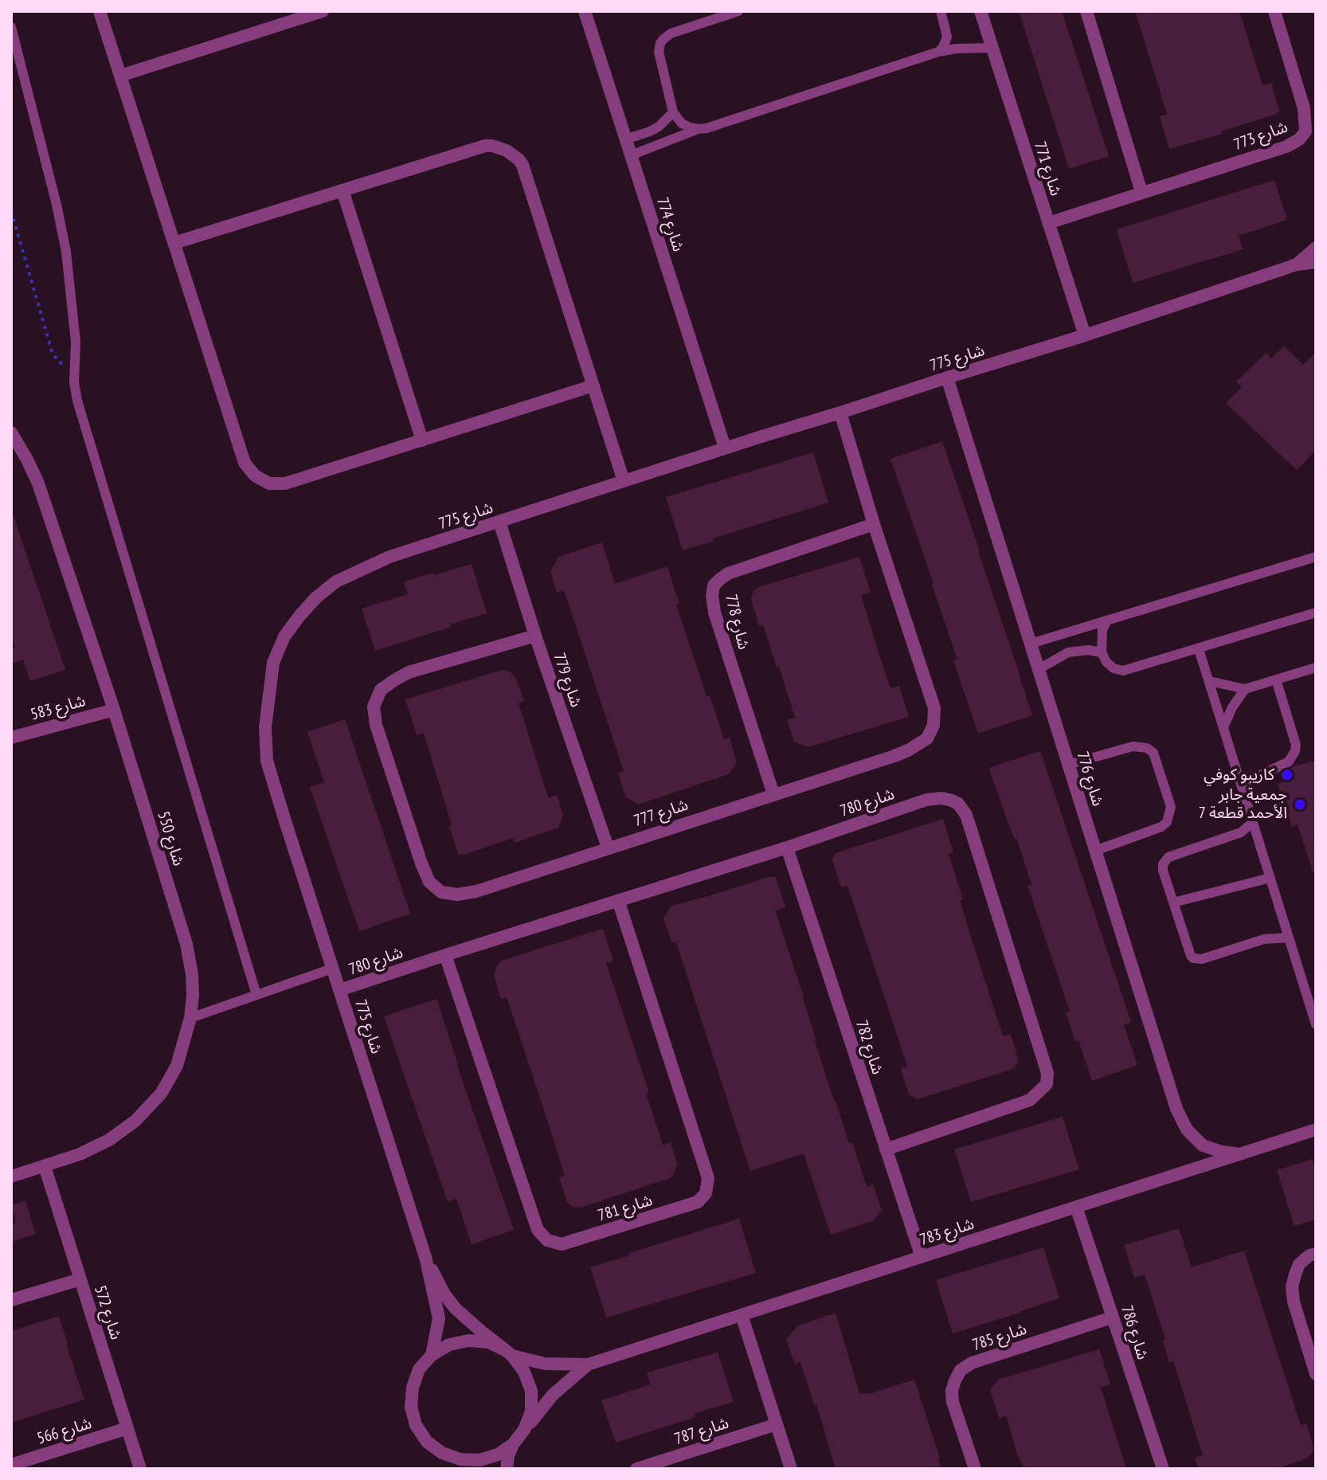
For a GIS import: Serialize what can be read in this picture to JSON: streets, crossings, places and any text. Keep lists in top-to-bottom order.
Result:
{
  "streets": {
    "street": [
      "شارع 773",
      "شارع 771",
      "شارع 774",
      "شارع 775",
      "شارع 778",
      "شارع 779",
      "شارع 583",
      "شارع 776",
      "شارع 780",
      "شارع 777",
      "شارع 550",
      "شارع 782",
      "شارع 781",
      "شارع 783",
      "شارع 572",
      "شارع 786",
      "شارع 785",
      "شارع 566",
      "شارع 787"
    ]
  },
  "crossings": [
    ["شارع 773", "شارع 771"],
    ["شارع 771", "شارع 775"],
    ["شارع 774", "شارع 775"],
    ["شارع 775", "شارع 779"],
    ["شارع 775", "شارع 776"],
    ["شارع 775", "شارع 780"],
    ["شارع 775", "شارع 777"],
    ["شارع 775", "شارع 783"],
    ["شارع 778", "شارع 777"],
    ["شارع 779", "شارع 777"],
    ["شارع 583", "شارع 550"],
    ["شارع 776", "شارع 783"],
    ["شارع 780", "شارع 782"],
    ["شارع 780", "شارع 781"],
    ["شارع 550", "شارع 572"],
    ["شارع 782", "شارع 783"],
    ["شارع 783", "شارع 786"],
    ["شارع 572", "شارع 566"],
    ["شارع 786", "شارع 785"]
  ],
  "places": ["كاريبو كوفي", "جمعية جابر الأحمد قطعة 7"]
}
